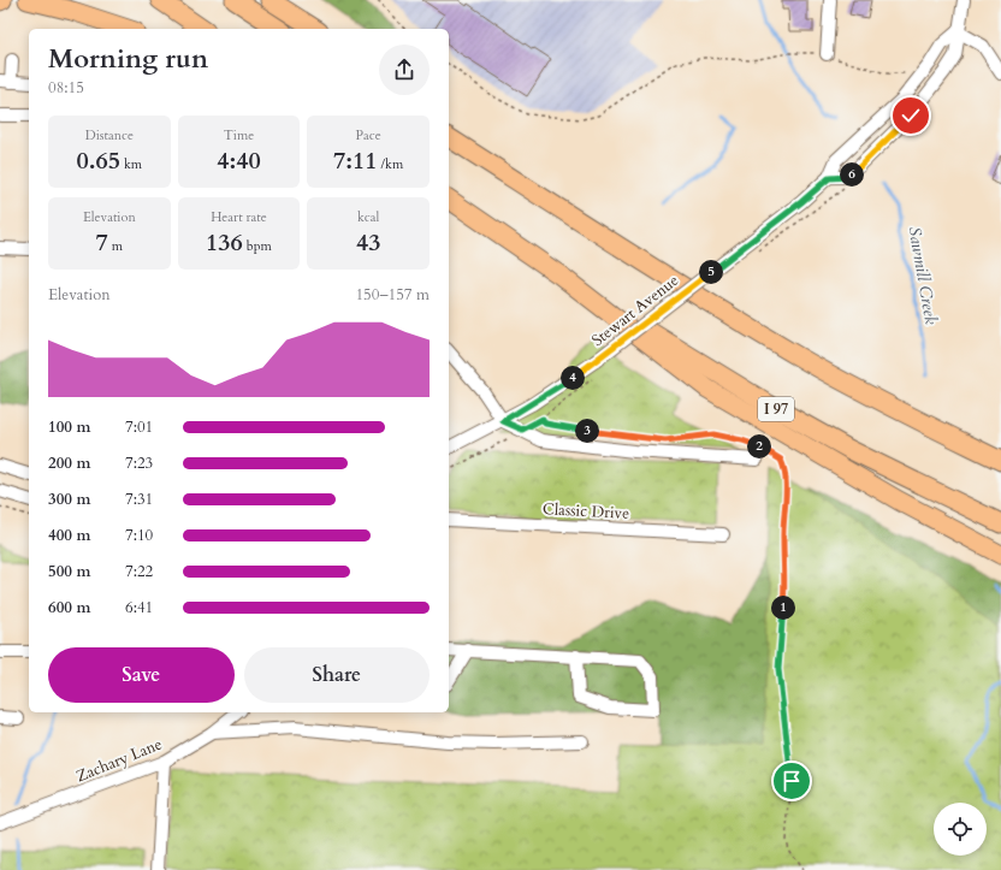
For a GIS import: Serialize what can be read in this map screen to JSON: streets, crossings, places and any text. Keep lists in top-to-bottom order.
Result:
{
  "streets": {
    "highway": ["I 97"],
    "street": ["Stewart Avenue", "Classic Drive", "Zachary Lane"]
  },
  "water": ["Sawmill Creek"],
  "page": {
    "heading": ["Morning run", "08:15"],
    "stats": [
      ["Distance", "0.65 km"],
      ["Time", "4:40"],
      ["Pace", "7:11 /km"],
      ["Elevation", "7 m"],
      ["Heart rate", "136 bpm"],
      ["kcal", "43"]
    ],
    "pins": [
      "6",
      "5",
      "4",
      "3",
      "2",
      "1"
    ],
    "chart": ["Elevation", "150–157 m"],
    "list": [
      {
        "name": "100 m",
        "note": "7:01"
      },
      {
        "name": "200 m",
        "note": "7:23"
      },
      {
        "name": "300 m",
        "note": "7:31"
      },
      {
        "name": "400 m",
        "note": "7:10"
      },
      {
        "name": "500 m",
        "note": "7:22"
      },
      {
        "name": "600 m",
        "note": "6:41"
      }
    ],
    "buttons": ["Save", "Share"]
  }
}
